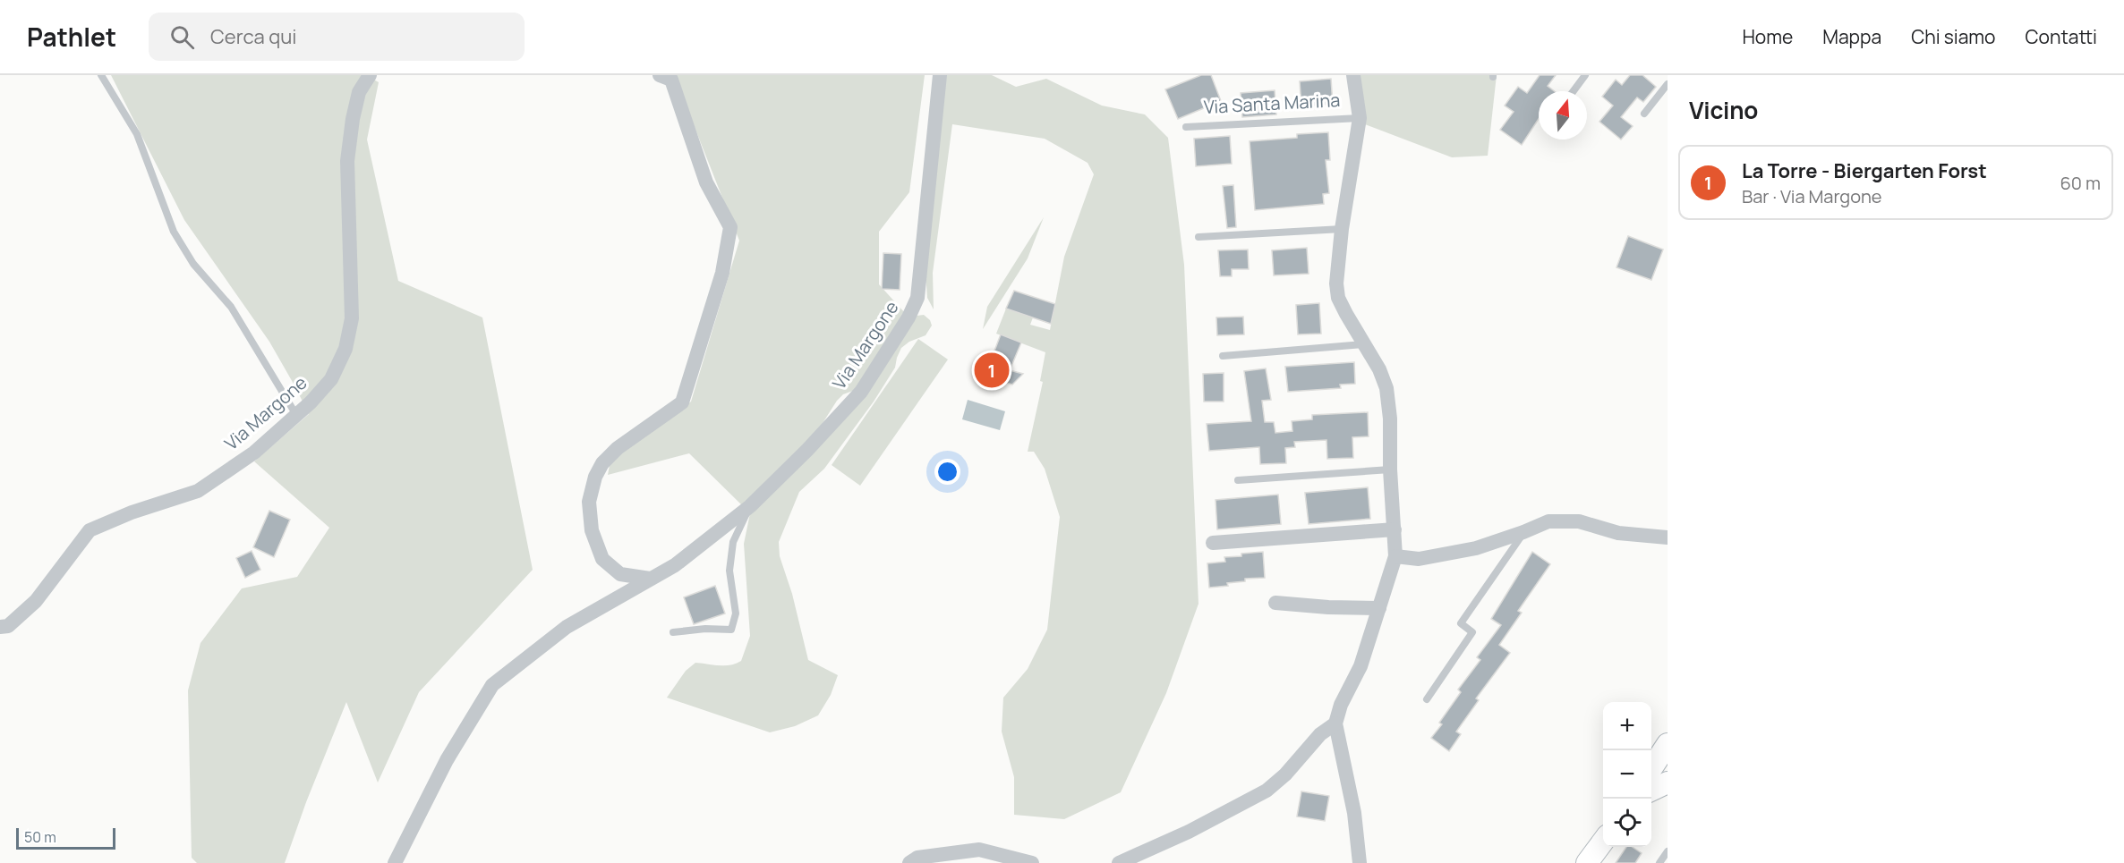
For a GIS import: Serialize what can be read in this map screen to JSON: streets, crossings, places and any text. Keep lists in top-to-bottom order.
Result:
{
  "streets": {
    "street": ["Via Santa Marina", "Via Margone"]
  },
  "scale_bar": "50 m",
  "north": "top",
  "page": {
    "header": "Pathlet",
    "search": "Cerca qui",
    "nav": [
      "Home",
      "Mappa",
      "Chi siamo",
      "Contatti"
    ],
    "heading": "Vicino",
    "list": [
      {
        "mark": "1",
        "name": "La Torre - Biergarten Forst",
        "note": "Bar · Via Margone",
        "value": "60 m"
      }
    ],
    "pins": "1",
    "map_buttons": ["+", "−"],
    "scale": "50 m"
  }
}
